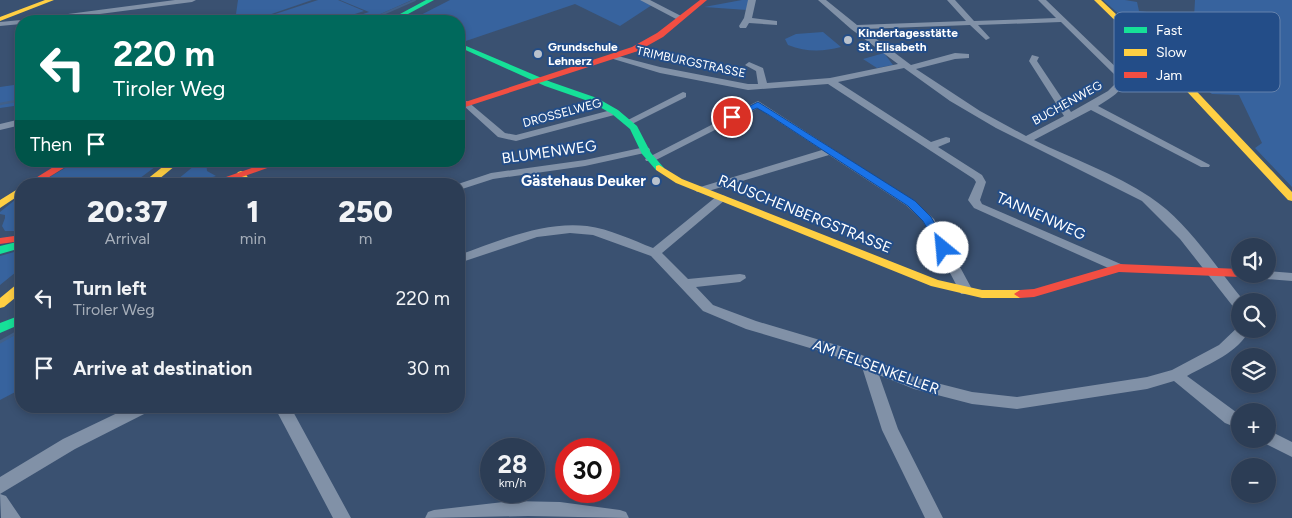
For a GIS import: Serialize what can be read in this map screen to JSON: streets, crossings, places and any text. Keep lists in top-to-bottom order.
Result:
{
  "streets": {
    "main road": ["RAUSCHENBERGSTRASSE"],
    "street": [
      "TRIMBURGSTRASSE",
      "BUCHENWEG",
      "DROSSELWEG",
      "BLUMENWEG",
      "TANNENWEG",
      "AM FELSENKELLER"
    ]
  },
  "crossings": [
    ["TRIMBURGSTRASSE", "TANNENWEG"],
    ["DROSSELWEG", "RAUSCHENBERGSTRASSE"],
    ["BLUMENWEG", "RAUSCHENBERGSTRASSE"],
    ["RAUSCHENBERGSTRASSE", "TANNENWEG"]
  ],
  "places": ["Kindertagesstätte St. Elisabeth", "Grundschule Lehnerz", "Gästehaus Deuker"],
  "legend": ["Fast", "Slow", "Jam"],
  "page": {
    "turn": ["220 m", "Tiroler Weg"],
    "then": "Then",
    "eta": [
      "20:37",
      "Arrival",
      "1",
      "min",
      "250",
      "m"
    ],
    "map_buttons": ["+", "−"],
    "list": [
      {
        "name": "Turn left",
        "note": "Tiroler Weg",
        "value": "220 m"
      },
      {
        "name": "Arrive at destination",
        "value": "30 m"
      }
    ],
    "speed": "28 km/h",
    "limit": "30"
  }
}
